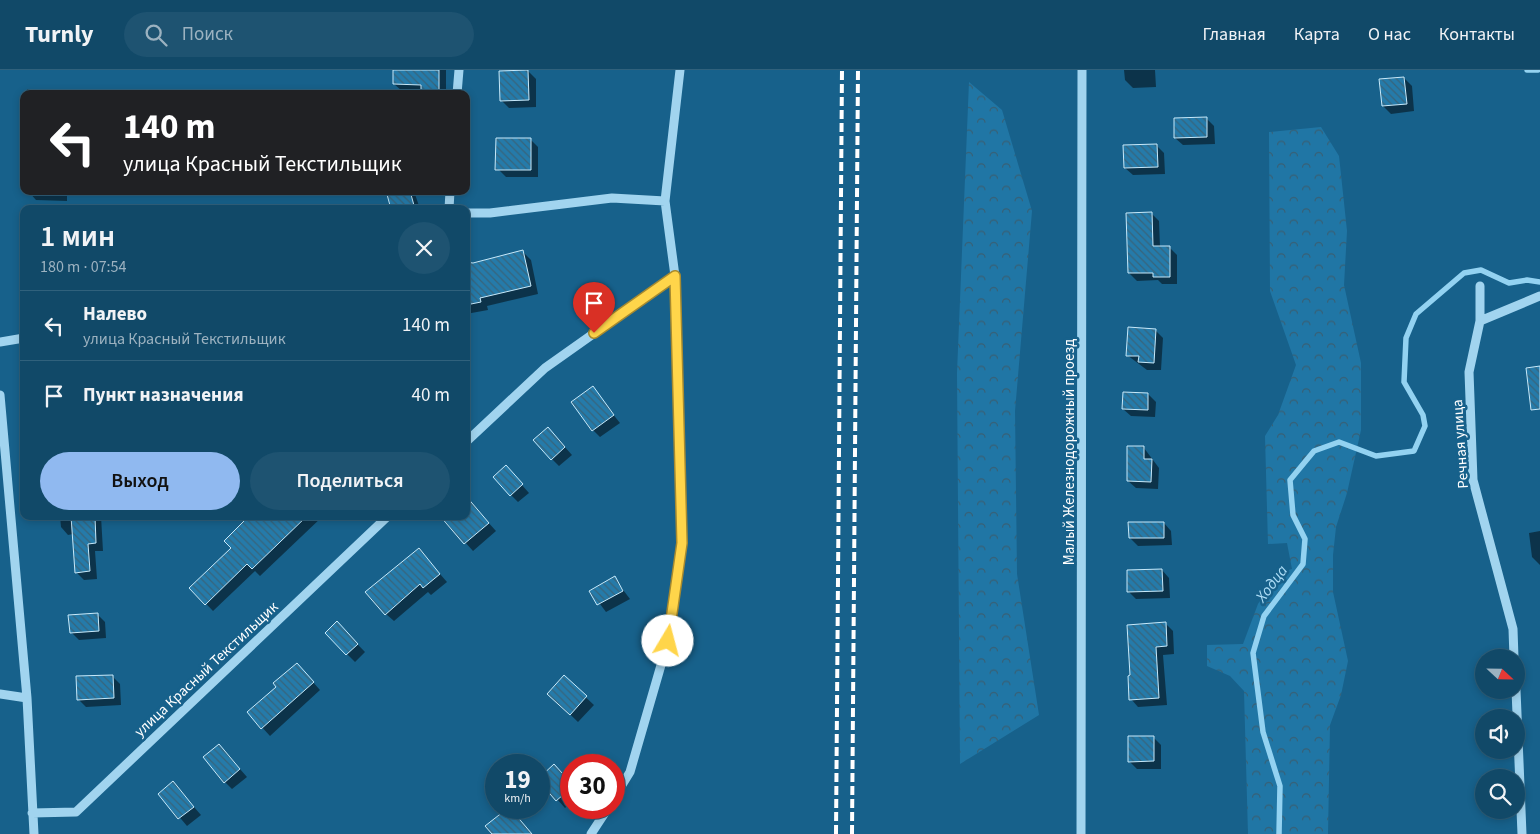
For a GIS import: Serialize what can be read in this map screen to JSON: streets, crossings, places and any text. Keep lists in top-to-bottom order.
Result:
{
  "streets": {
    "street": ["Речная улица", "Малый Железнодорожный проезд", "улица Красный Текстильщик"]
  },
  "water": ["Ходца"],
  "north": "right",
  "page": {
    "header": "Turnly",
    "search": "Поиск",
    "nav": [
      "Главная",
      "Карта",
      "О нас",
      "Контакты"
    ],
    "turn": ["140 m", "улица Красный Текстильщик"],
    "heading": ["1 мин", "180 m · 07:54"],
    "list": [
      {
        "name": "Налево",
        "note": "улица Красный Текстильщик",
        "value": "140 m"
      },
      {
        "name": "Пункт назначения",
        "value": "40 m"
      }
    ],
    "buttons": ["Выход", "Поделиться"],
    "speed": "19 km/h",
    "limit": "30"
  }
}
